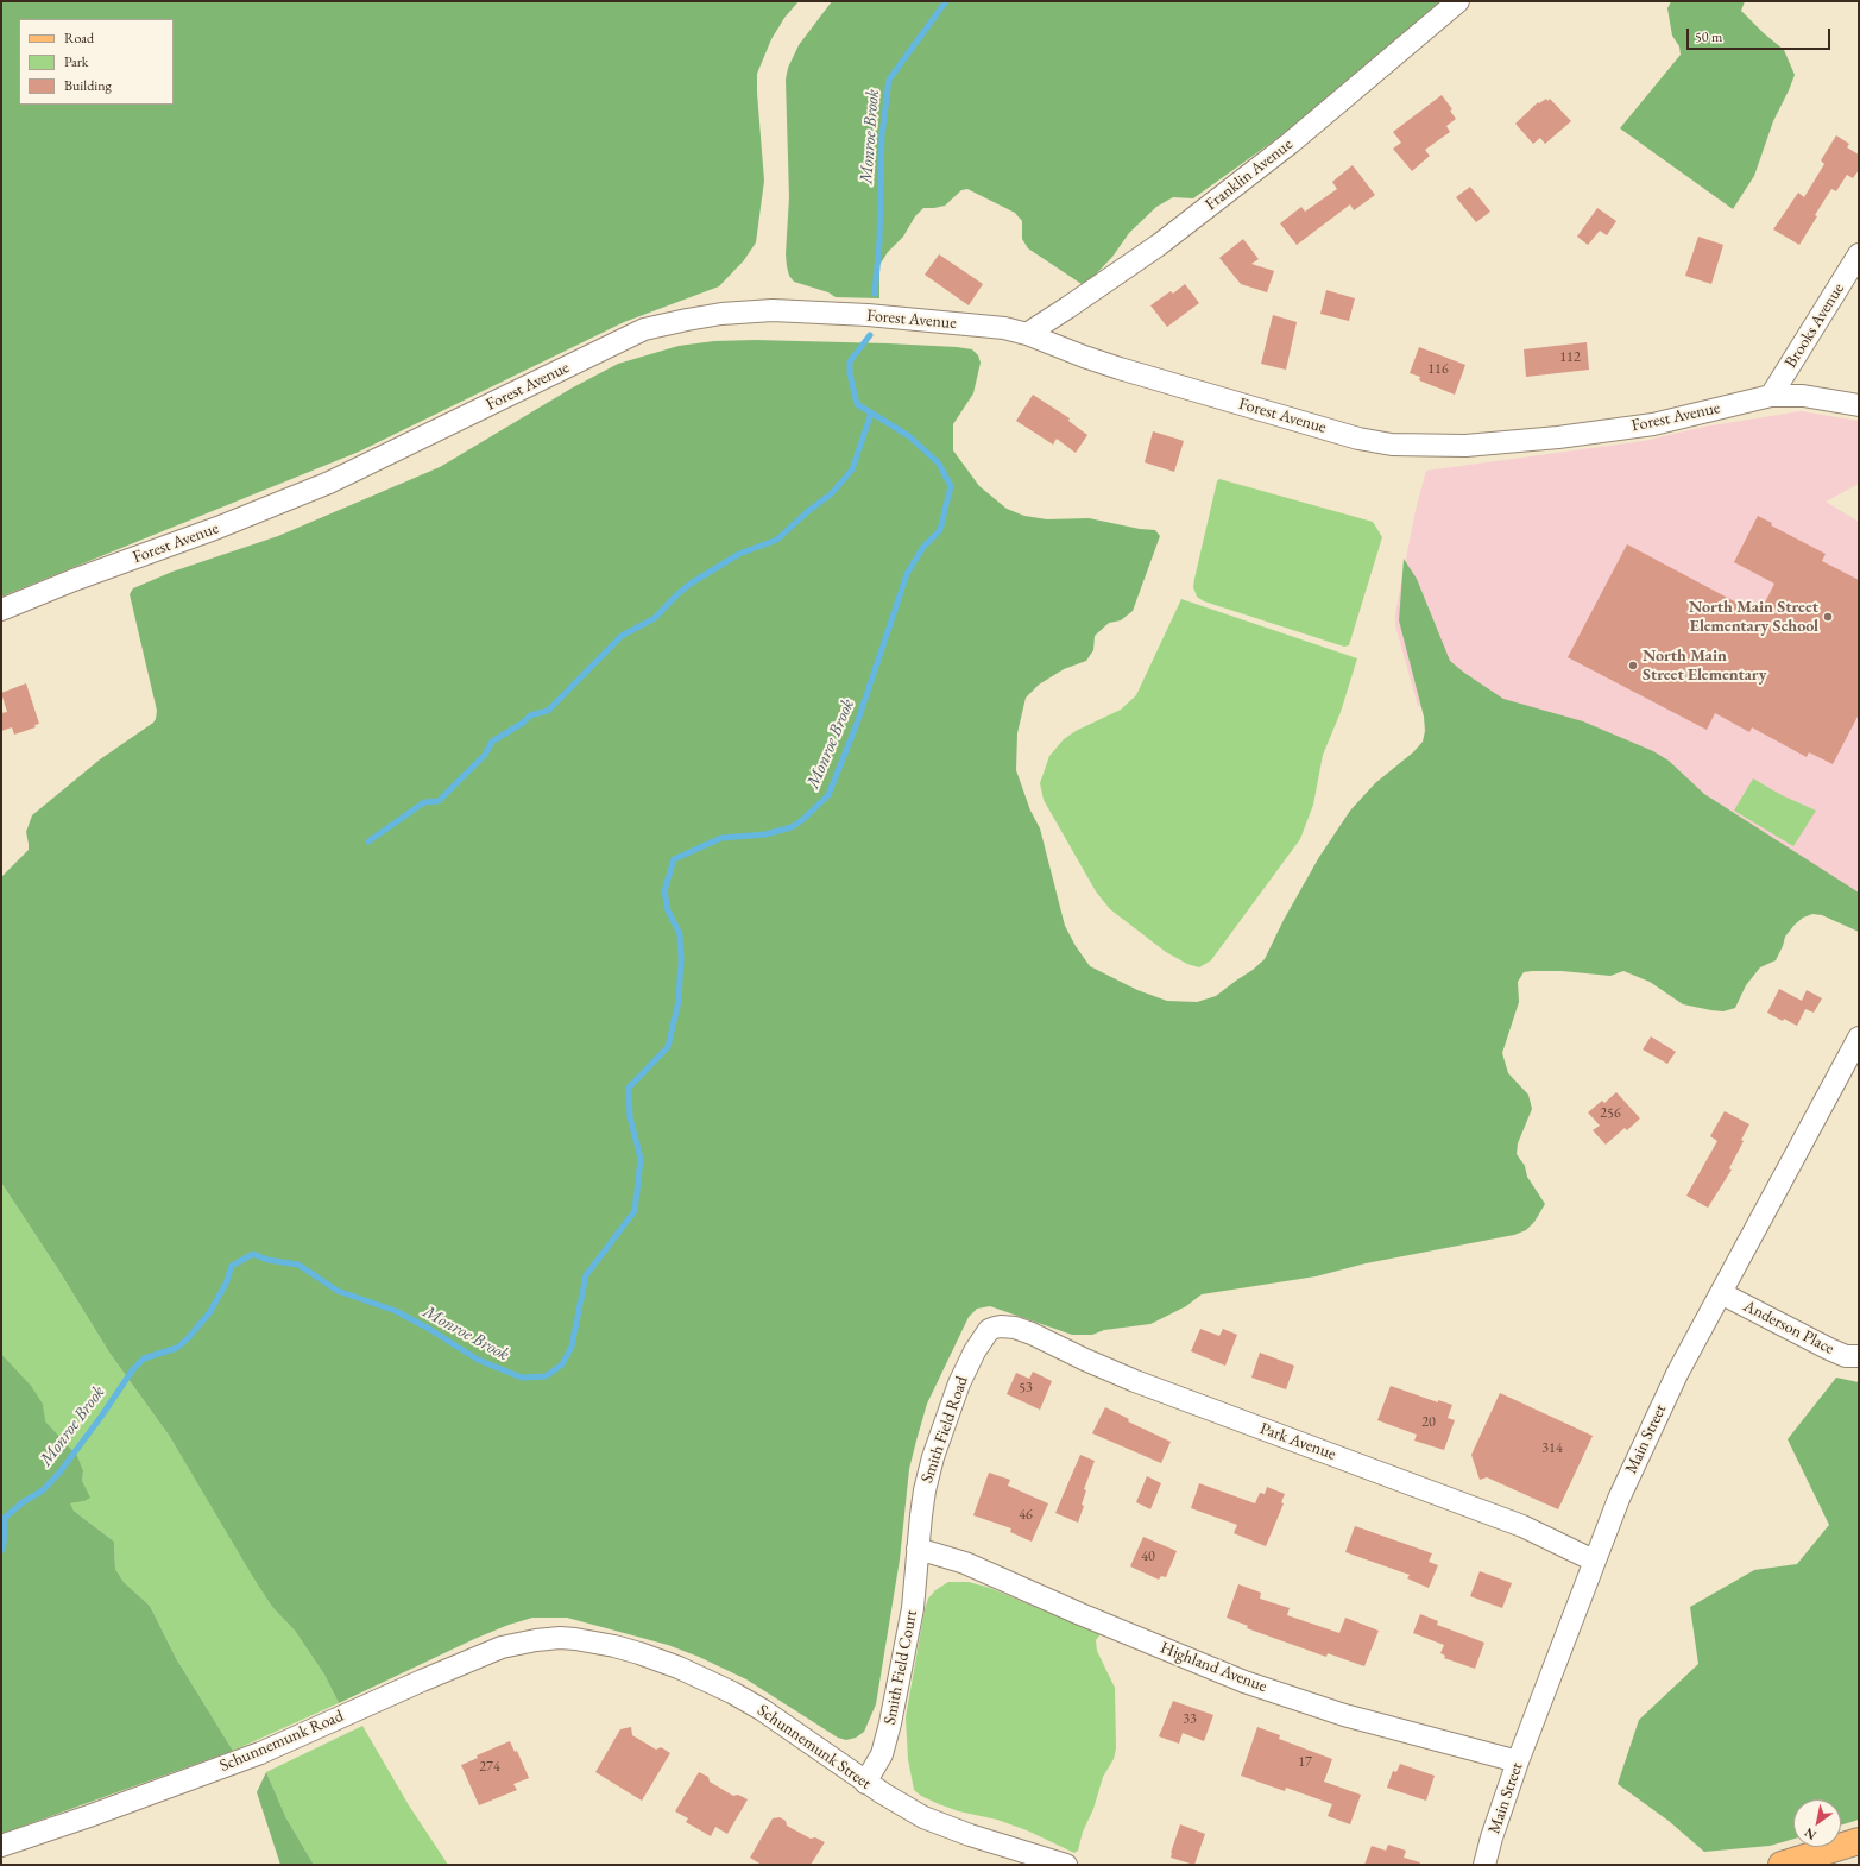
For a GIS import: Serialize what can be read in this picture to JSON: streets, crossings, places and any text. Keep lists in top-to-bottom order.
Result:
{
  "streets": {
    "street": [
      "Franklin Avenue",
      "Forest Avenue",
      "Brooks Avenue",
      "Anderson Place",
      "Smith Field Road",
      "Main Street",
      "Park Avenue",
      "Smith Field Court",
      "Highland Avenue",
      "Schunnemunk Road",
      "Schunnemunk Street"
    ]
  },
  "crossings": [
    ["Franklin Avenue", "Forest Avenue"],
    ["Forest Avenue", "Brooks Avenue"],
    ["Anderson Place", "Main Street"],
    ["Smith Field Road", "Park Avenue"],
    ["Smith Field Road", "Smith Field Court"],
    ["Smith Field Road", "Highland Avenue"],
    ["Main Street", "Park Avenue"],
    ["Main Street", "Highland Avenue"],
    ["Smith Field Court", "Highland Avenue"],
    ["Smith Field Court", "Schunnemunk Street"],
    ["Schunnemunk Road", "Schunnemunk Street"]
  ],
  "water": ["Monroe Brook"],
  "places": ["North Main Street Elementary School", "North Main Street Elementary"],
  "house_numbers": [
    "112",
    "116",
    "256",
    "53",
    "20",
    "314",
    "46",
    "40",
    "33",
    "17",
    "274"
  ],
  "legend": ["Road", "Park", "Building"],
  "scale_bar": "50 m",
  "north": "bottom left"
}
